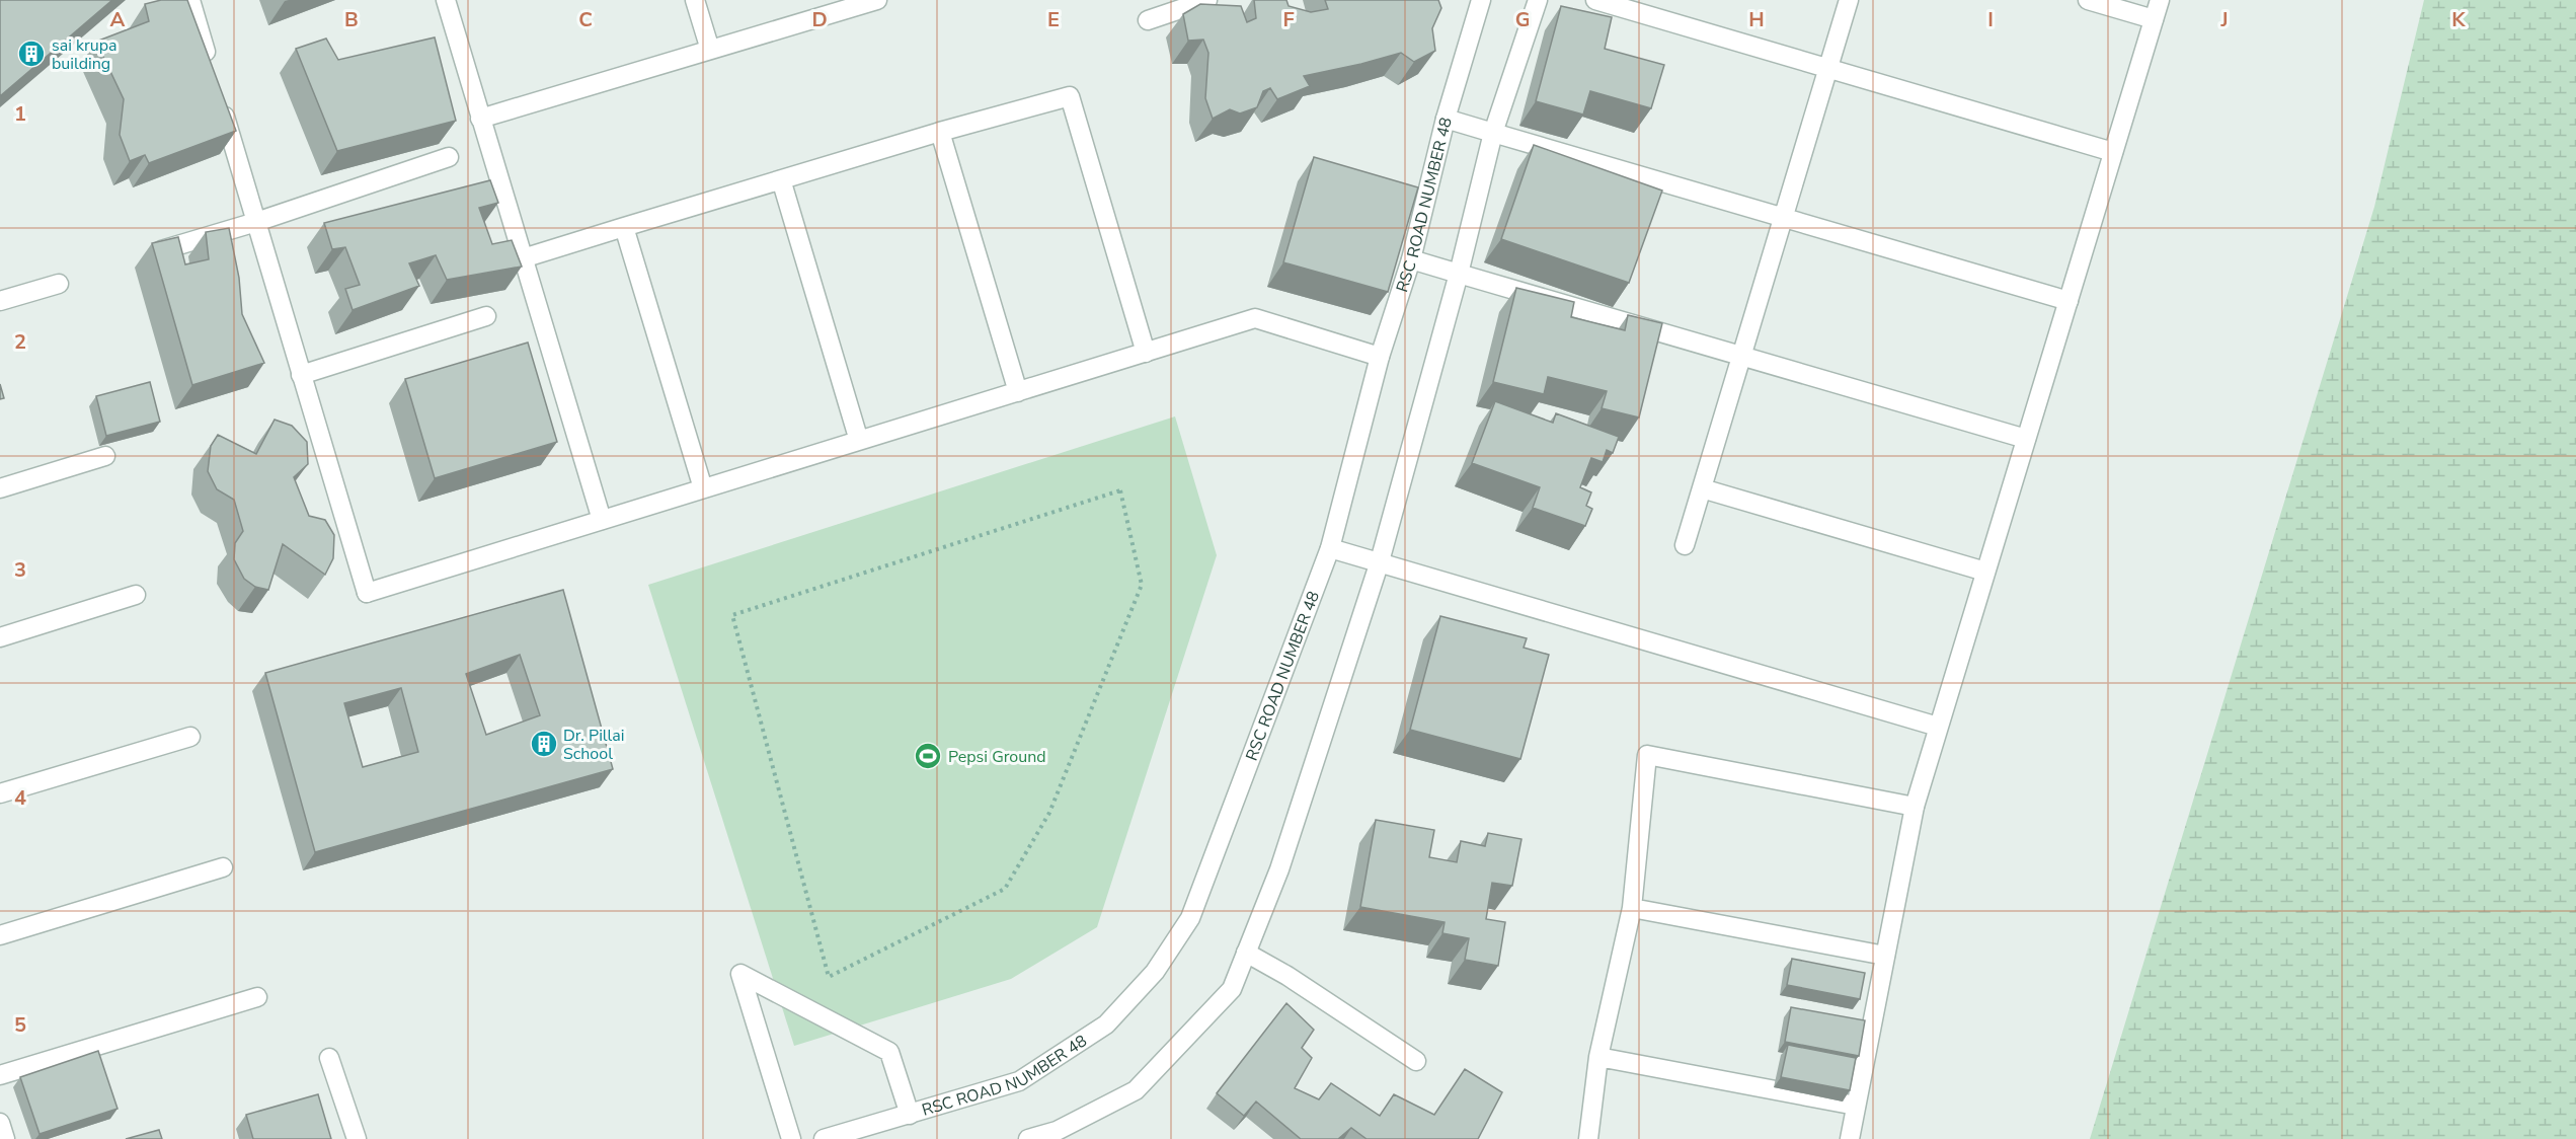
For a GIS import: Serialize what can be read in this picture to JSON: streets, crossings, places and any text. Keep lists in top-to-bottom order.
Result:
{
  "streets": {
    "street": ["RSC ROAD NUMBER 48"]
  },
  "places": {
    "building": ["sai krupa building", "Dr. Pillai School"],
    "sports": ["Pepsi Ground"]
  },
  "grid": {
    "columns": [
      "A",
      "B",
      "C",
      "D",
      "E",
      "F",
      "G",
      "H",
      "I",
      "J",
      "K"
    ],
    "rows": [
      "1",
      "2",
      "3",
      "4",
      "5"
    ]
  }
}
